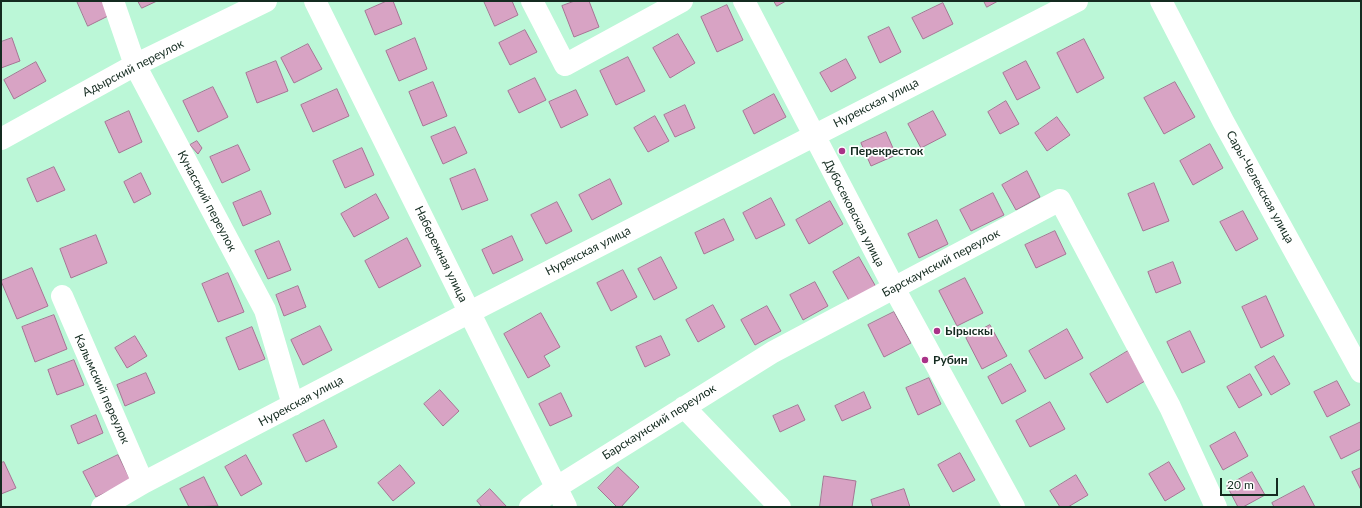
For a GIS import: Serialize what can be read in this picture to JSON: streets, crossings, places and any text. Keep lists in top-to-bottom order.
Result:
{
  "streets": {
    "street": [
      "Адырский переулок",
      "Нурекская улица",
      "Сары-Челекская улица",
      "Кунасский переулок",
      "Дубосековская улица",
      "Набережная улица",
      "Барскаунский переулок",
      "Калымский переулок"
    ]
  },
  "crossings": [
    ["Адырский переулок", "Кунасский переулок"],
    ["Нурекская улица", "Кунасский переулок"],
    ["Нурекская улица", "Дубосековская улица"],
    ["Нурекская улица", "Набережная улица"],
    ["Нурекская улица", "Калымский переулок"],
    ["Дубосековская улица", "Барскаунский переулок"],
    ["Набережная улица", "Барскаунский переулок"]
  ],
  "places": ["Перекресток", "Ырыскы", "Рубин"],
  "scale_bar": "20 m"
}
